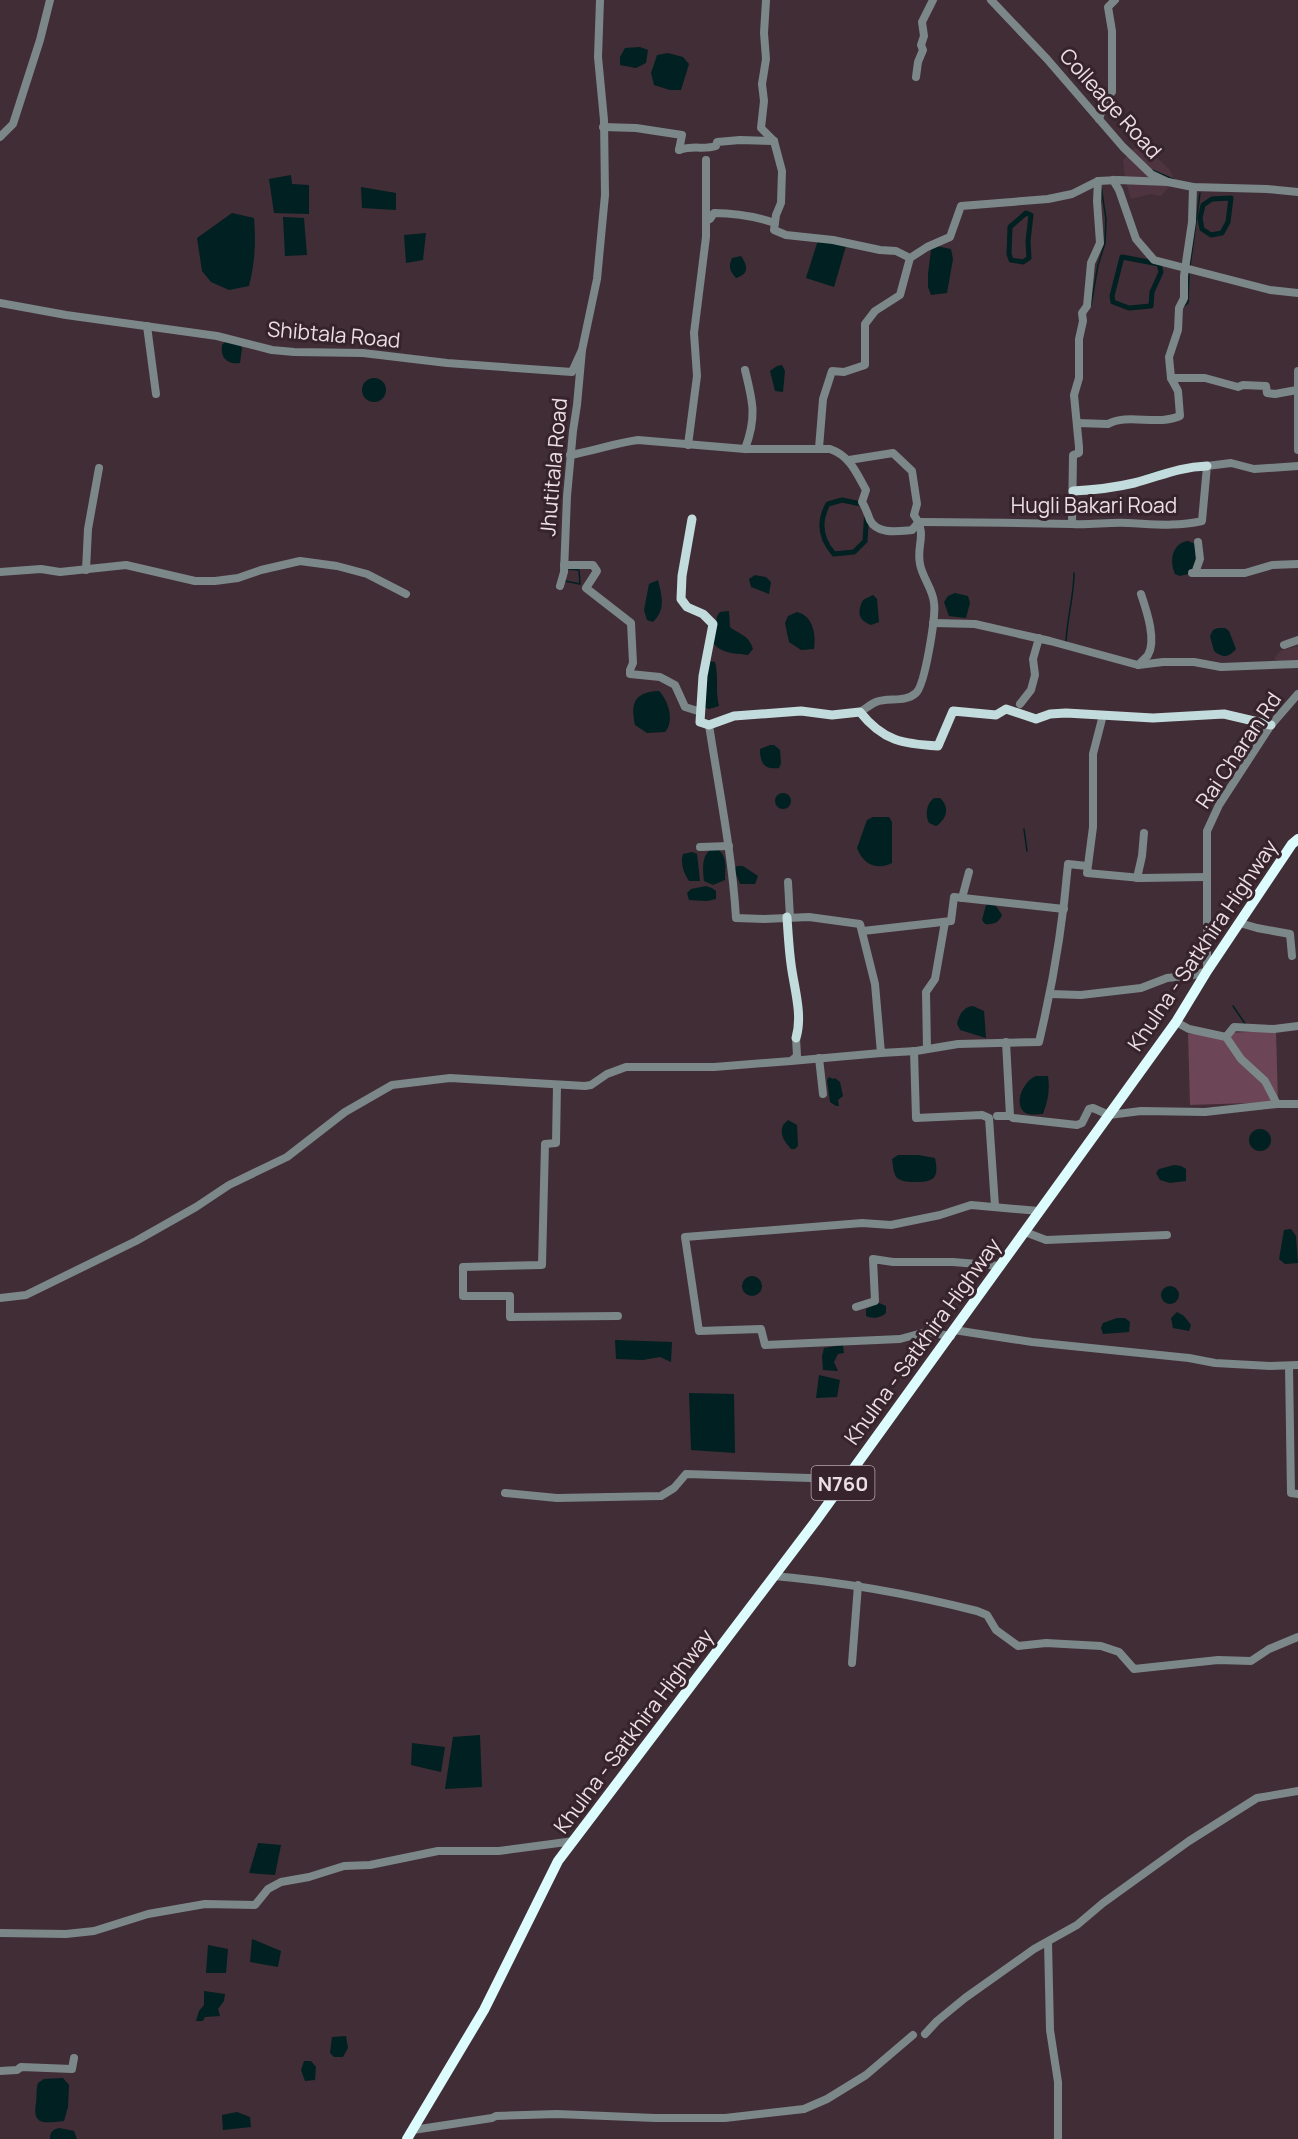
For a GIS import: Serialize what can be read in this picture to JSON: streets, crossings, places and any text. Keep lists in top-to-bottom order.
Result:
{
  "streets": {
    "highway": ["Khulna - Satkhira Highway", "N760"],
    "street": [
      "Colleage Road",
      "Shibtala Road",
      "Jhutitala Road",
      "Hugli Bakari Road",
      "Rai Charan Rd"
    ]
  },
  "crossings": [
    ["Shibtala Road", "Jhutitala Road"],
    ["Rai Charan Rd", "Khulna - Satkhira Highway"]
  ]
}
